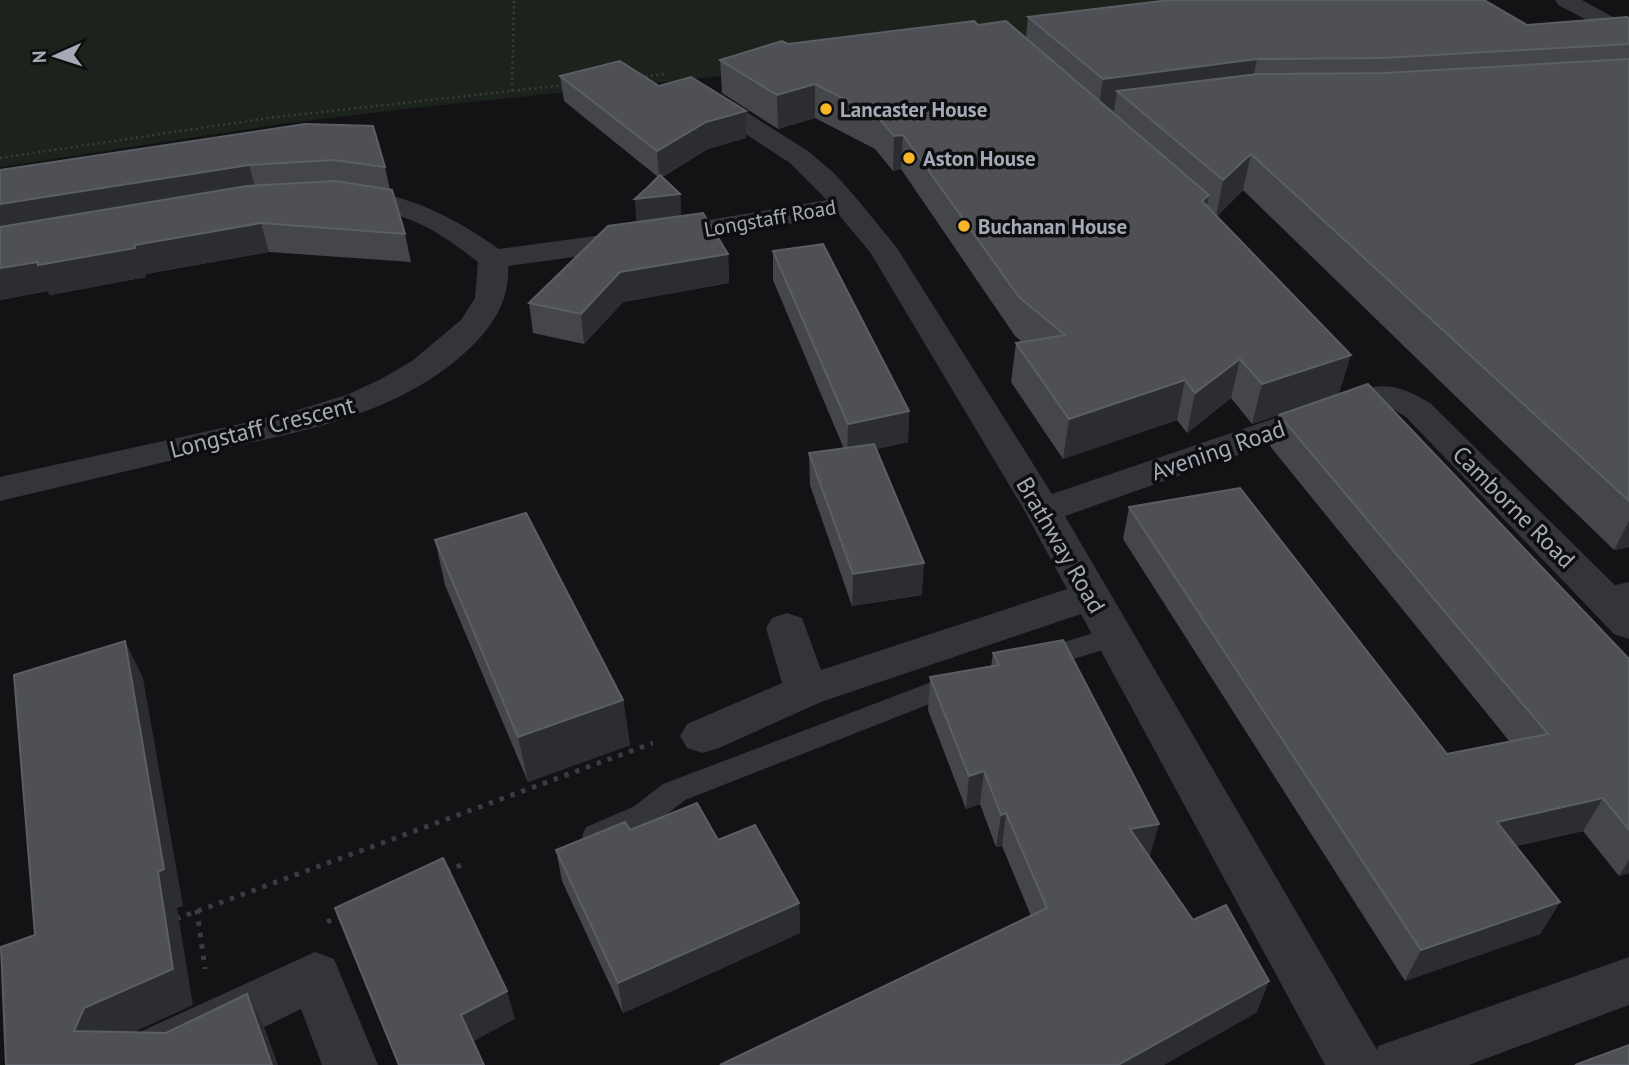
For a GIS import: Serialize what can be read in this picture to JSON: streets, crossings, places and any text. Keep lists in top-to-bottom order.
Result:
{
  "streets": {
    "street": [
      "Longstaff Road",
      "Longstaff Crescent",
      "Avening Road",
      "Camborne Road",
      "Brathway Road"
    ]
  },
  "crossings": [
    ["Longstaff Road", "Longstaff Crescent"],
    ["Longstaff Road", "Brathway Road"],
    ["Avening Road", "Camborne Road"],
    ["Avening Road", "Brathway Road"]
  ],
  "places": ["Lancaster House", "Aston House", "Buchanan House"],
  "north": "left"
}
